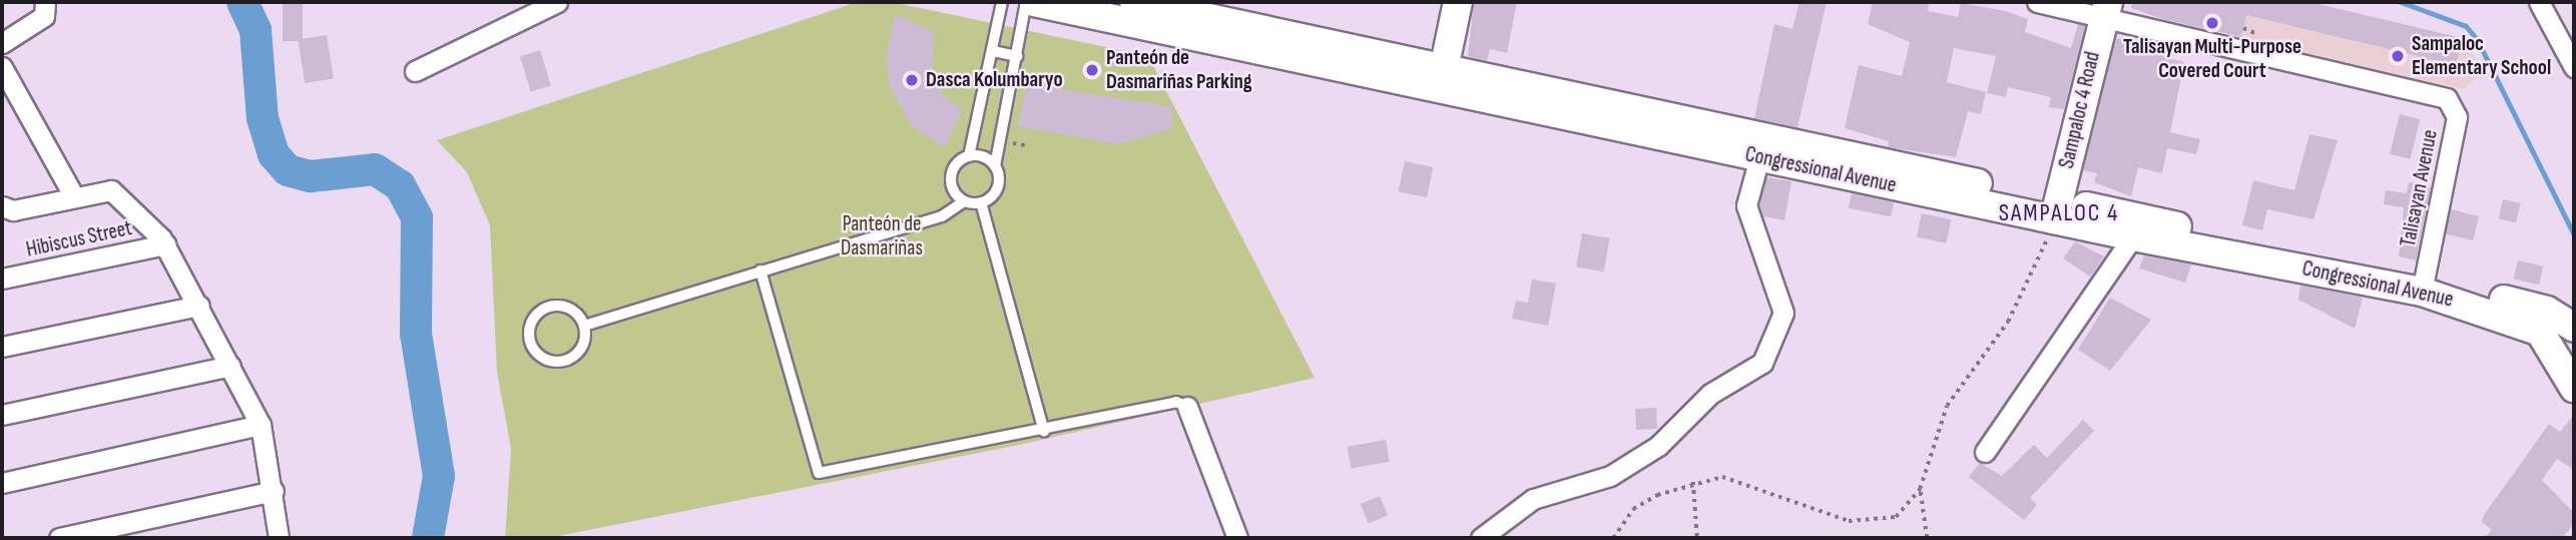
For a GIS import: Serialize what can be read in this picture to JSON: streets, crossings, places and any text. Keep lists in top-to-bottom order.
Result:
{
  "streets": {
    "main road": ["Sampaloc 4 Road", "Congressional Avenue"],
    "street": ["Talisayan Avenue", "Hibiscus Street"]
  },
  "crossings": [
    ["Sampaloc 4 Road", "Congressional Avenue"],
    ["Sampaloc 4 Road", "Talisayan Avenue"],
    ["Congressional Avenue", "Talisayan Avenue"]
  ],
  "districts": ["SAMPALOC 4"],
  "parks": ["Panteón de Dasmariñas"],
  "places": [
    "Talisayan Multi-Purpose Covered Court",
    "Sampaloc Elementary School",
    "Panteón de Dasmariñas Parking",
    "Dasca Kolumbaryo"
  ]
}
